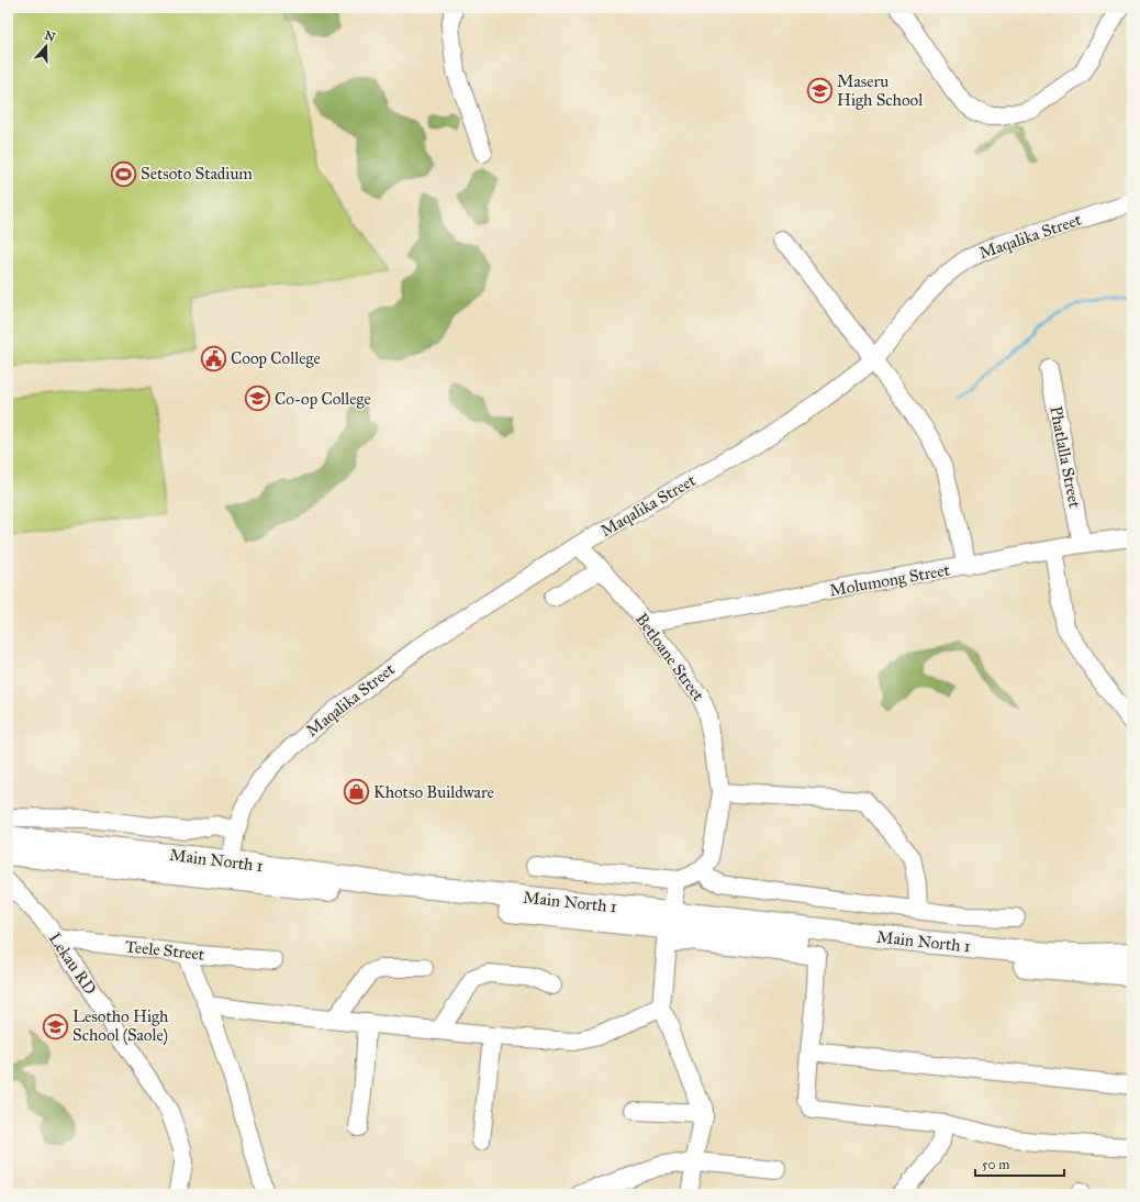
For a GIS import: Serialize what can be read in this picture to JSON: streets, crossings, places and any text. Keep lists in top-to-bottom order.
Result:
{
  "streets": {
    "main road": ["Main North 1"],
    "street": [
      "Maqalika Street",
      "Phatlalla Street",
      "Molumong Street",
      "Betloane Street",
      "Teele Street",
      "Lekau RD"
    ]
  },
  "crossings": [
    ["Maqalika Street", "Betloane Street"],
    ["Maqalika Street", "Main North 1"],
    ["Phatlalla Street", "Molumong Street"],
    ["Molumong Street", "Betloane Street"],
    ["Teele Street", "Lekau RD"]
  ],
  "places": {
    "school or university": ["Maseru High School", "Co-op College", "Lesotho High School (Saole)"],
    "sports": ["Setsoto Stadium"],
    "public building": ["Coop College"],
    "shop": ["Khotso Buildware"]
  },
  "scale_bar": "50 m",
  "north": "top"
}
